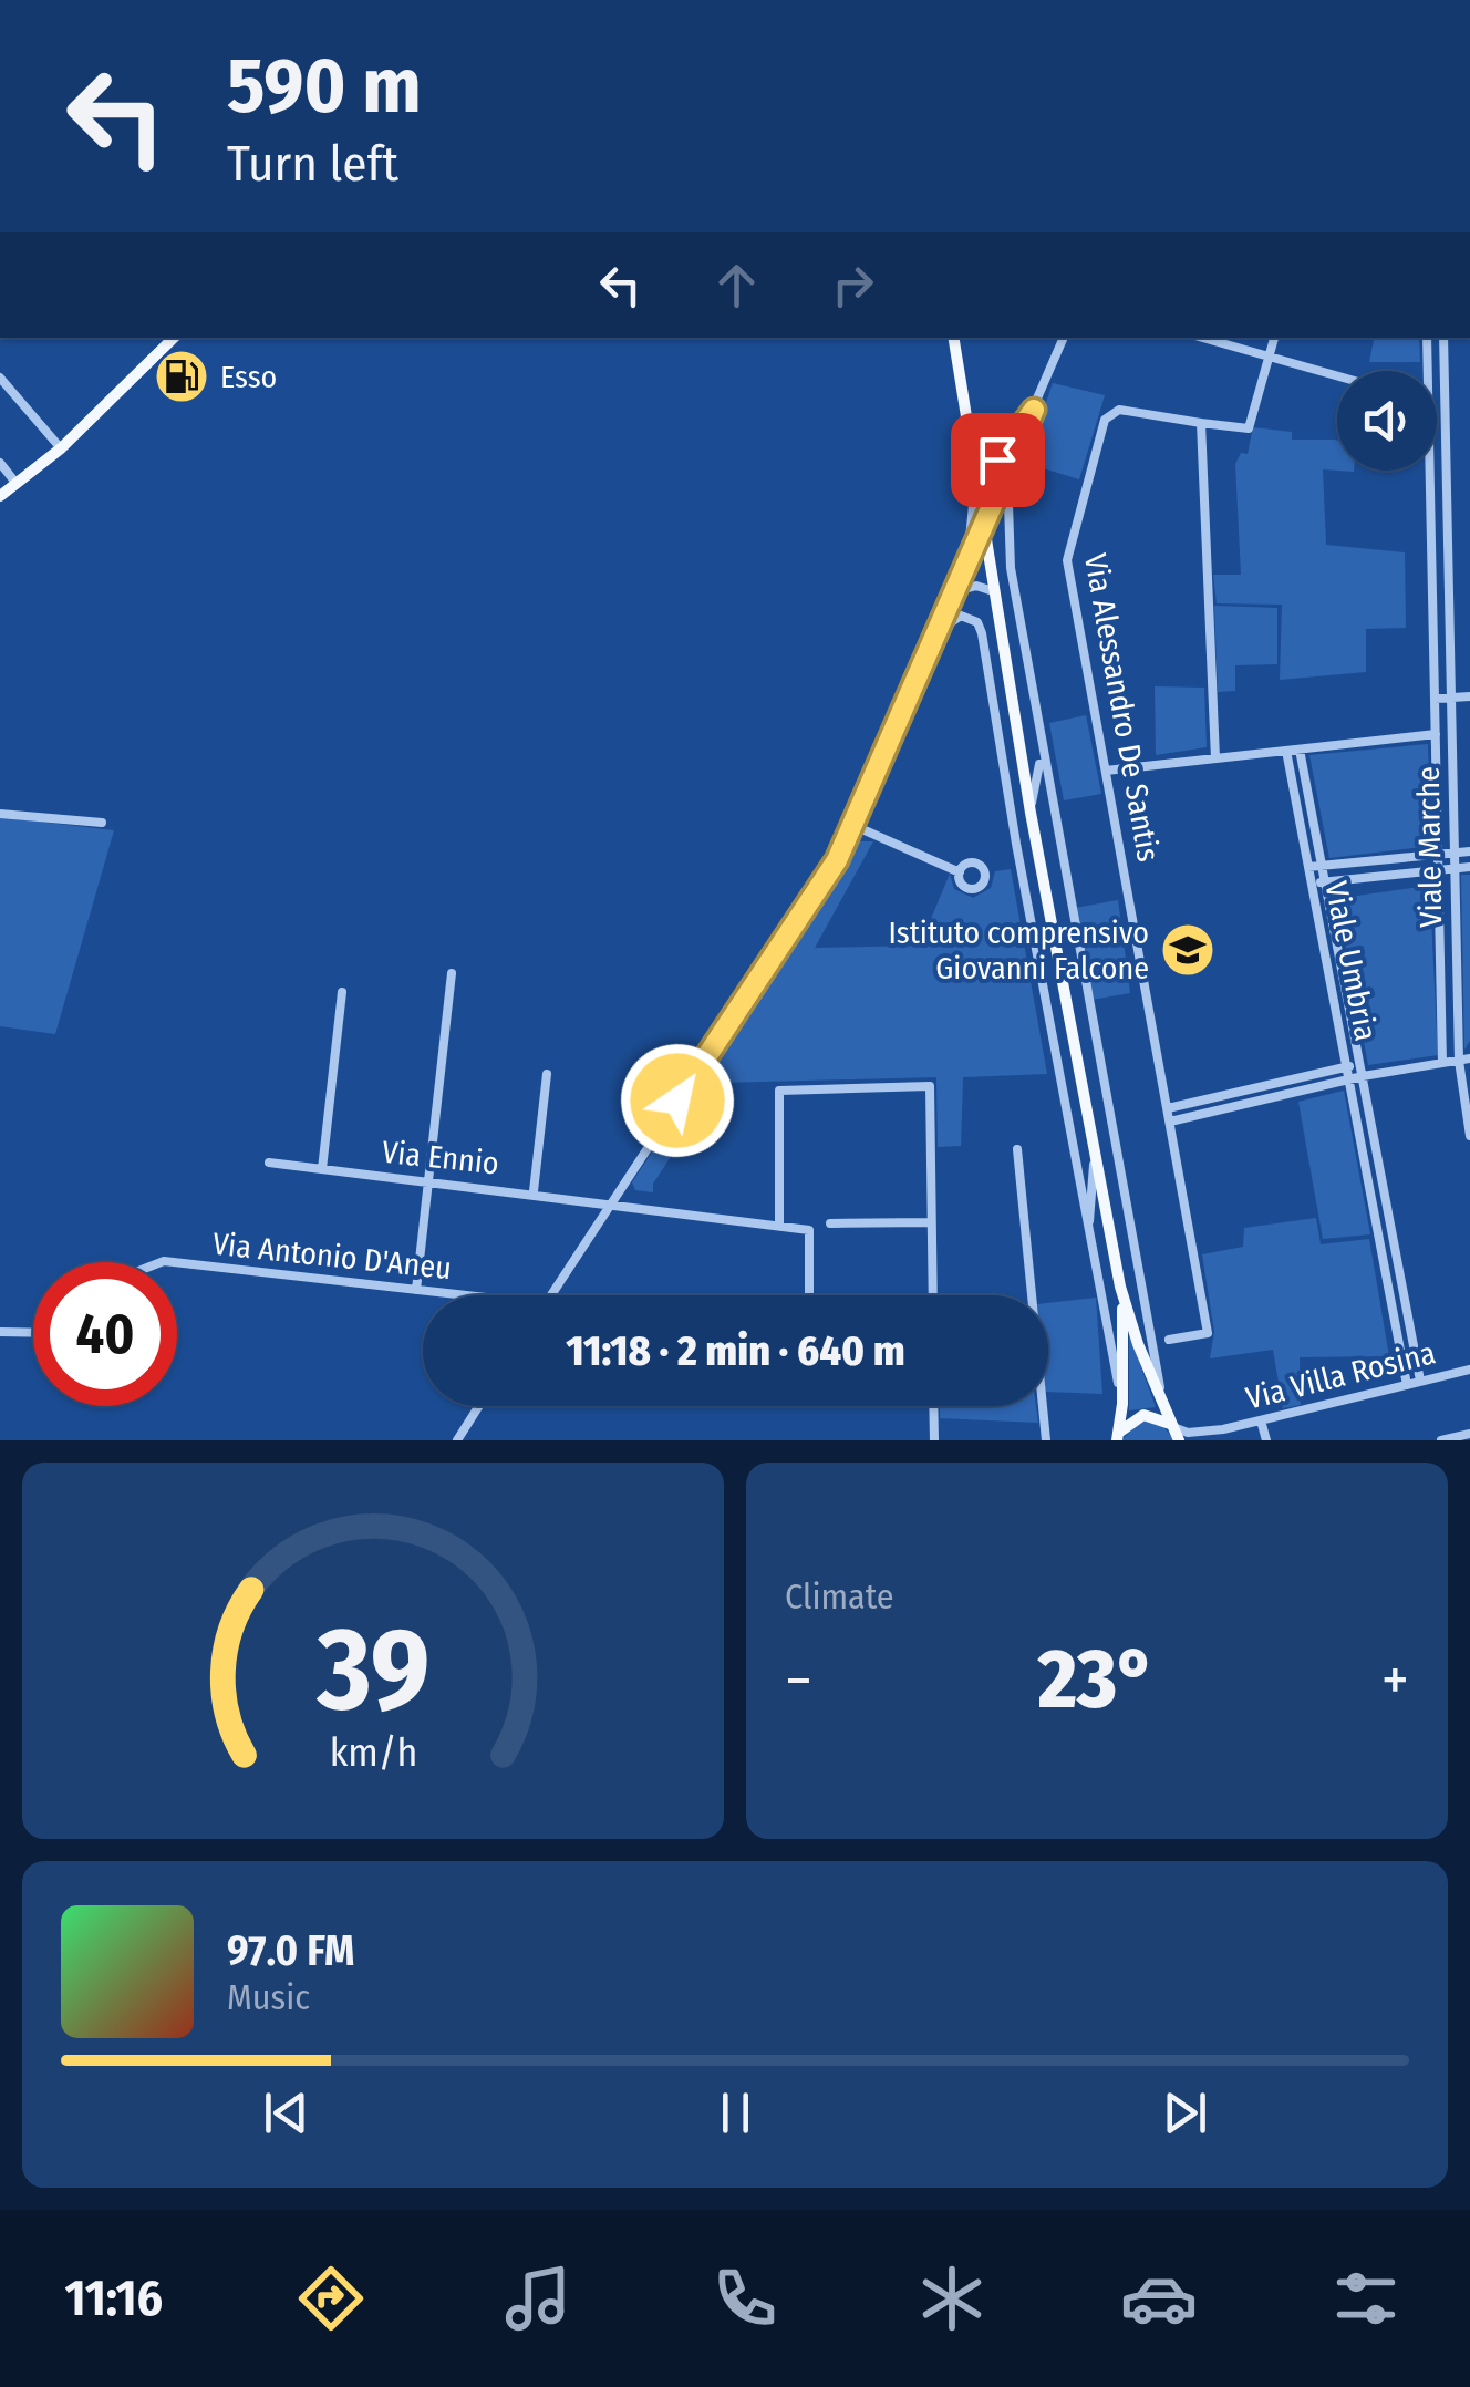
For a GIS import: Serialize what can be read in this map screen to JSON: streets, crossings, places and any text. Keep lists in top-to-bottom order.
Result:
{
  "streets": {
    "street": [
      "Via Alessandro De Santis",
      "Viale Marche",
      "Viale Umbria",
      "Via Ennio",
      "Via Antonio D'Aneu",
      "Via Villa Rosina"
    ]
  },
  "crossings": [
    ["Viale Umbria", "Via Villa Rosina"]
  ],
  "places": {
    "fuel station": ["Esso"],
    "school or university": ["Istituto comprensivo Giovanni Falcone"]
  },
  "page": {
    "turn": ["590 m", "Turn left"],
    "limit": "40",
    "trip": "11:18 · 2 min · 640 m",
    "tile": "Climate",
    "heat": ["−", "23°", "+"],
    "song": ["97.0 FM", "Music"],
    "tabs": "11:16",
    "gauge": ["39", "km/h"]
  }
}
